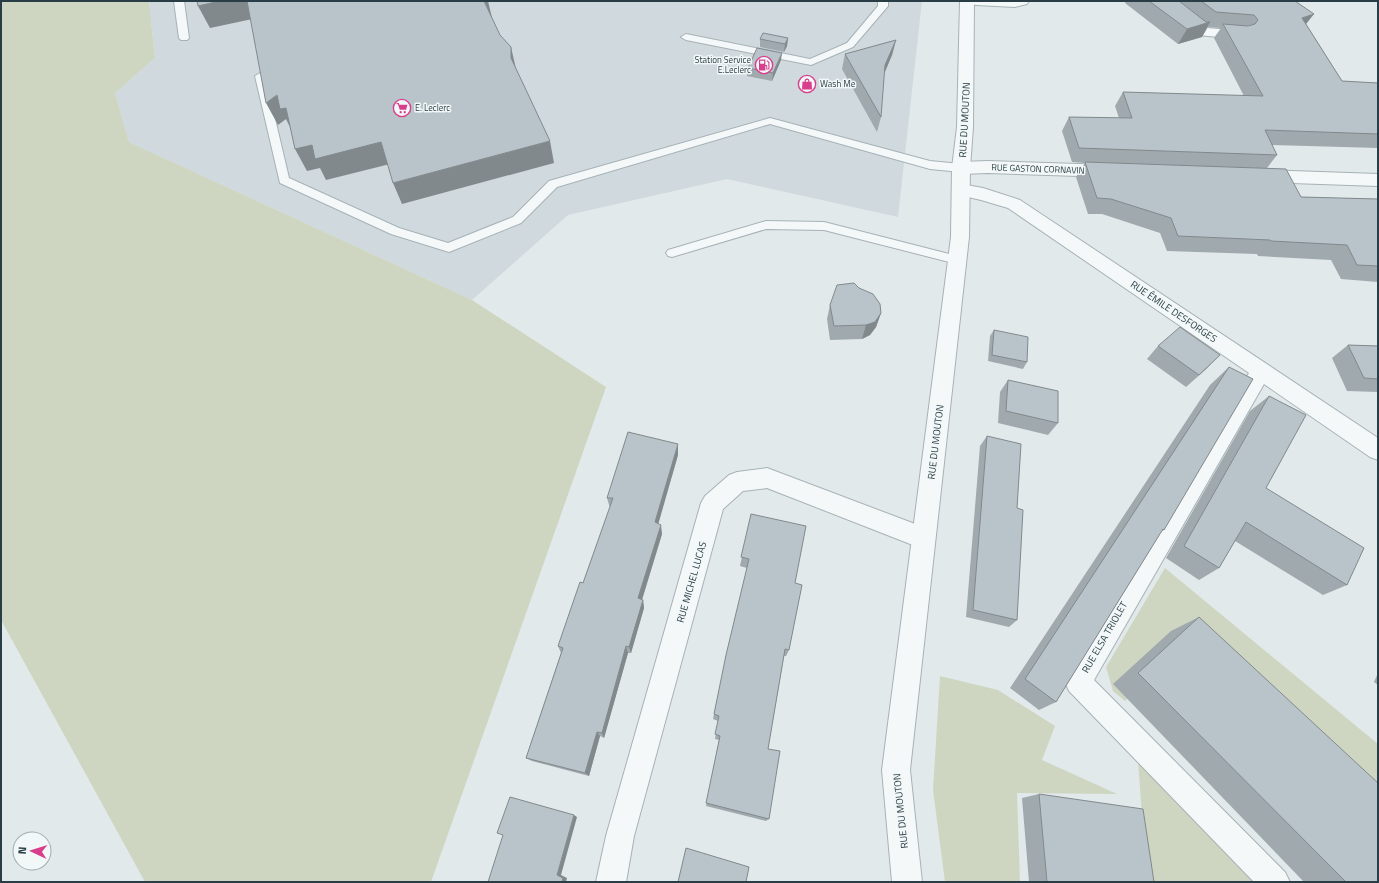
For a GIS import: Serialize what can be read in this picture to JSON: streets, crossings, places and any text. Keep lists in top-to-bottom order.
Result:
{
  "streets": {
    "street": [
      "RUE DU MOUTON",
      "RUE GASTON CORNAVIN",
      "RUE ÉMILE DESFORGES",
      "RUE MICHEL LUCAS",
      "RUE ELSA TRIOLET"
    ]
  },
  "crossings": [
    ["RUE DU MOUTON", "RUE GASTON CORNAVIN"],
    ["RUE DU MOUTON", "RUE ÉMILE DESFORGES"],
    ["RUE DU MOUTON", "RUE MICHEL LUCAS"],
    ["RUE ÉMILE DESFORGES", "RUE ELSA TRIOLET"]
  ],
  "places": {
    "fuel station": ["Station Service E.Leclerc"],
    "shop": ["Wash Me"],
    "supermarket": ["E. Leclerc"]
  },
  "north": "left"
}
